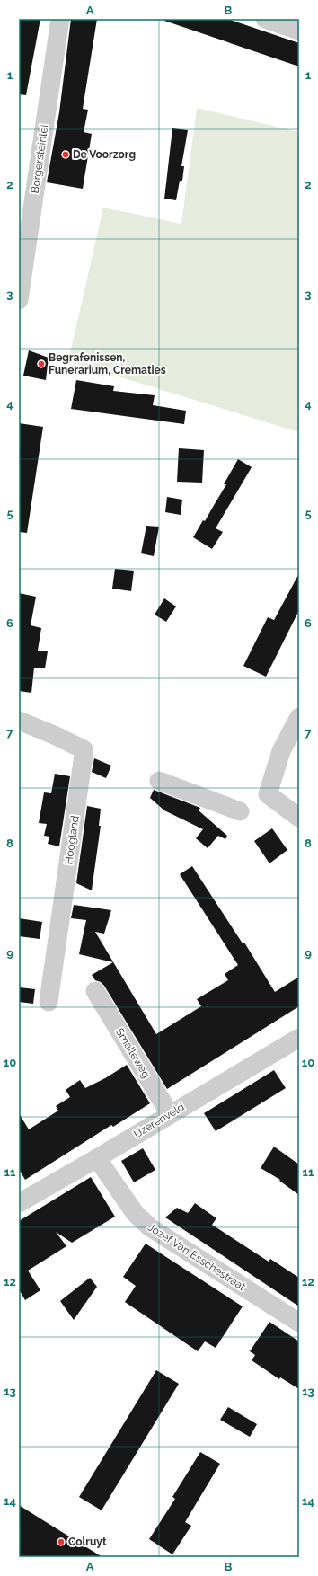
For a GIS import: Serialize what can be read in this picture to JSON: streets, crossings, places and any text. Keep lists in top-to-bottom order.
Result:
{
  "streets": {
    "street": [
      "Borgersteinlei",
      "Hoogland",
      "Smalleweg",
      "IJzerenveld",
      "Jozef Van Esschestraat"
    ]
  },
  "crossings": [
    ["Smalleweg", "IJzerenveld"],
    ["IJzerenveld", "Jozef Van Esschestraat"]
  ],
  "places": ["De Voorzorg", "Begrafenissen, Funerarium, Crematies", "Colruyt"],
  "grid": {
    "columns": ["A", "B"],
    "rows": [
      "1",
      "2",
      "3",
      "4",
      "5",
      "6",
      "7",
      "8",
      "9",
      "10",
      "11",
      "12",
      "13",
      "14"
    ]
  }
}
